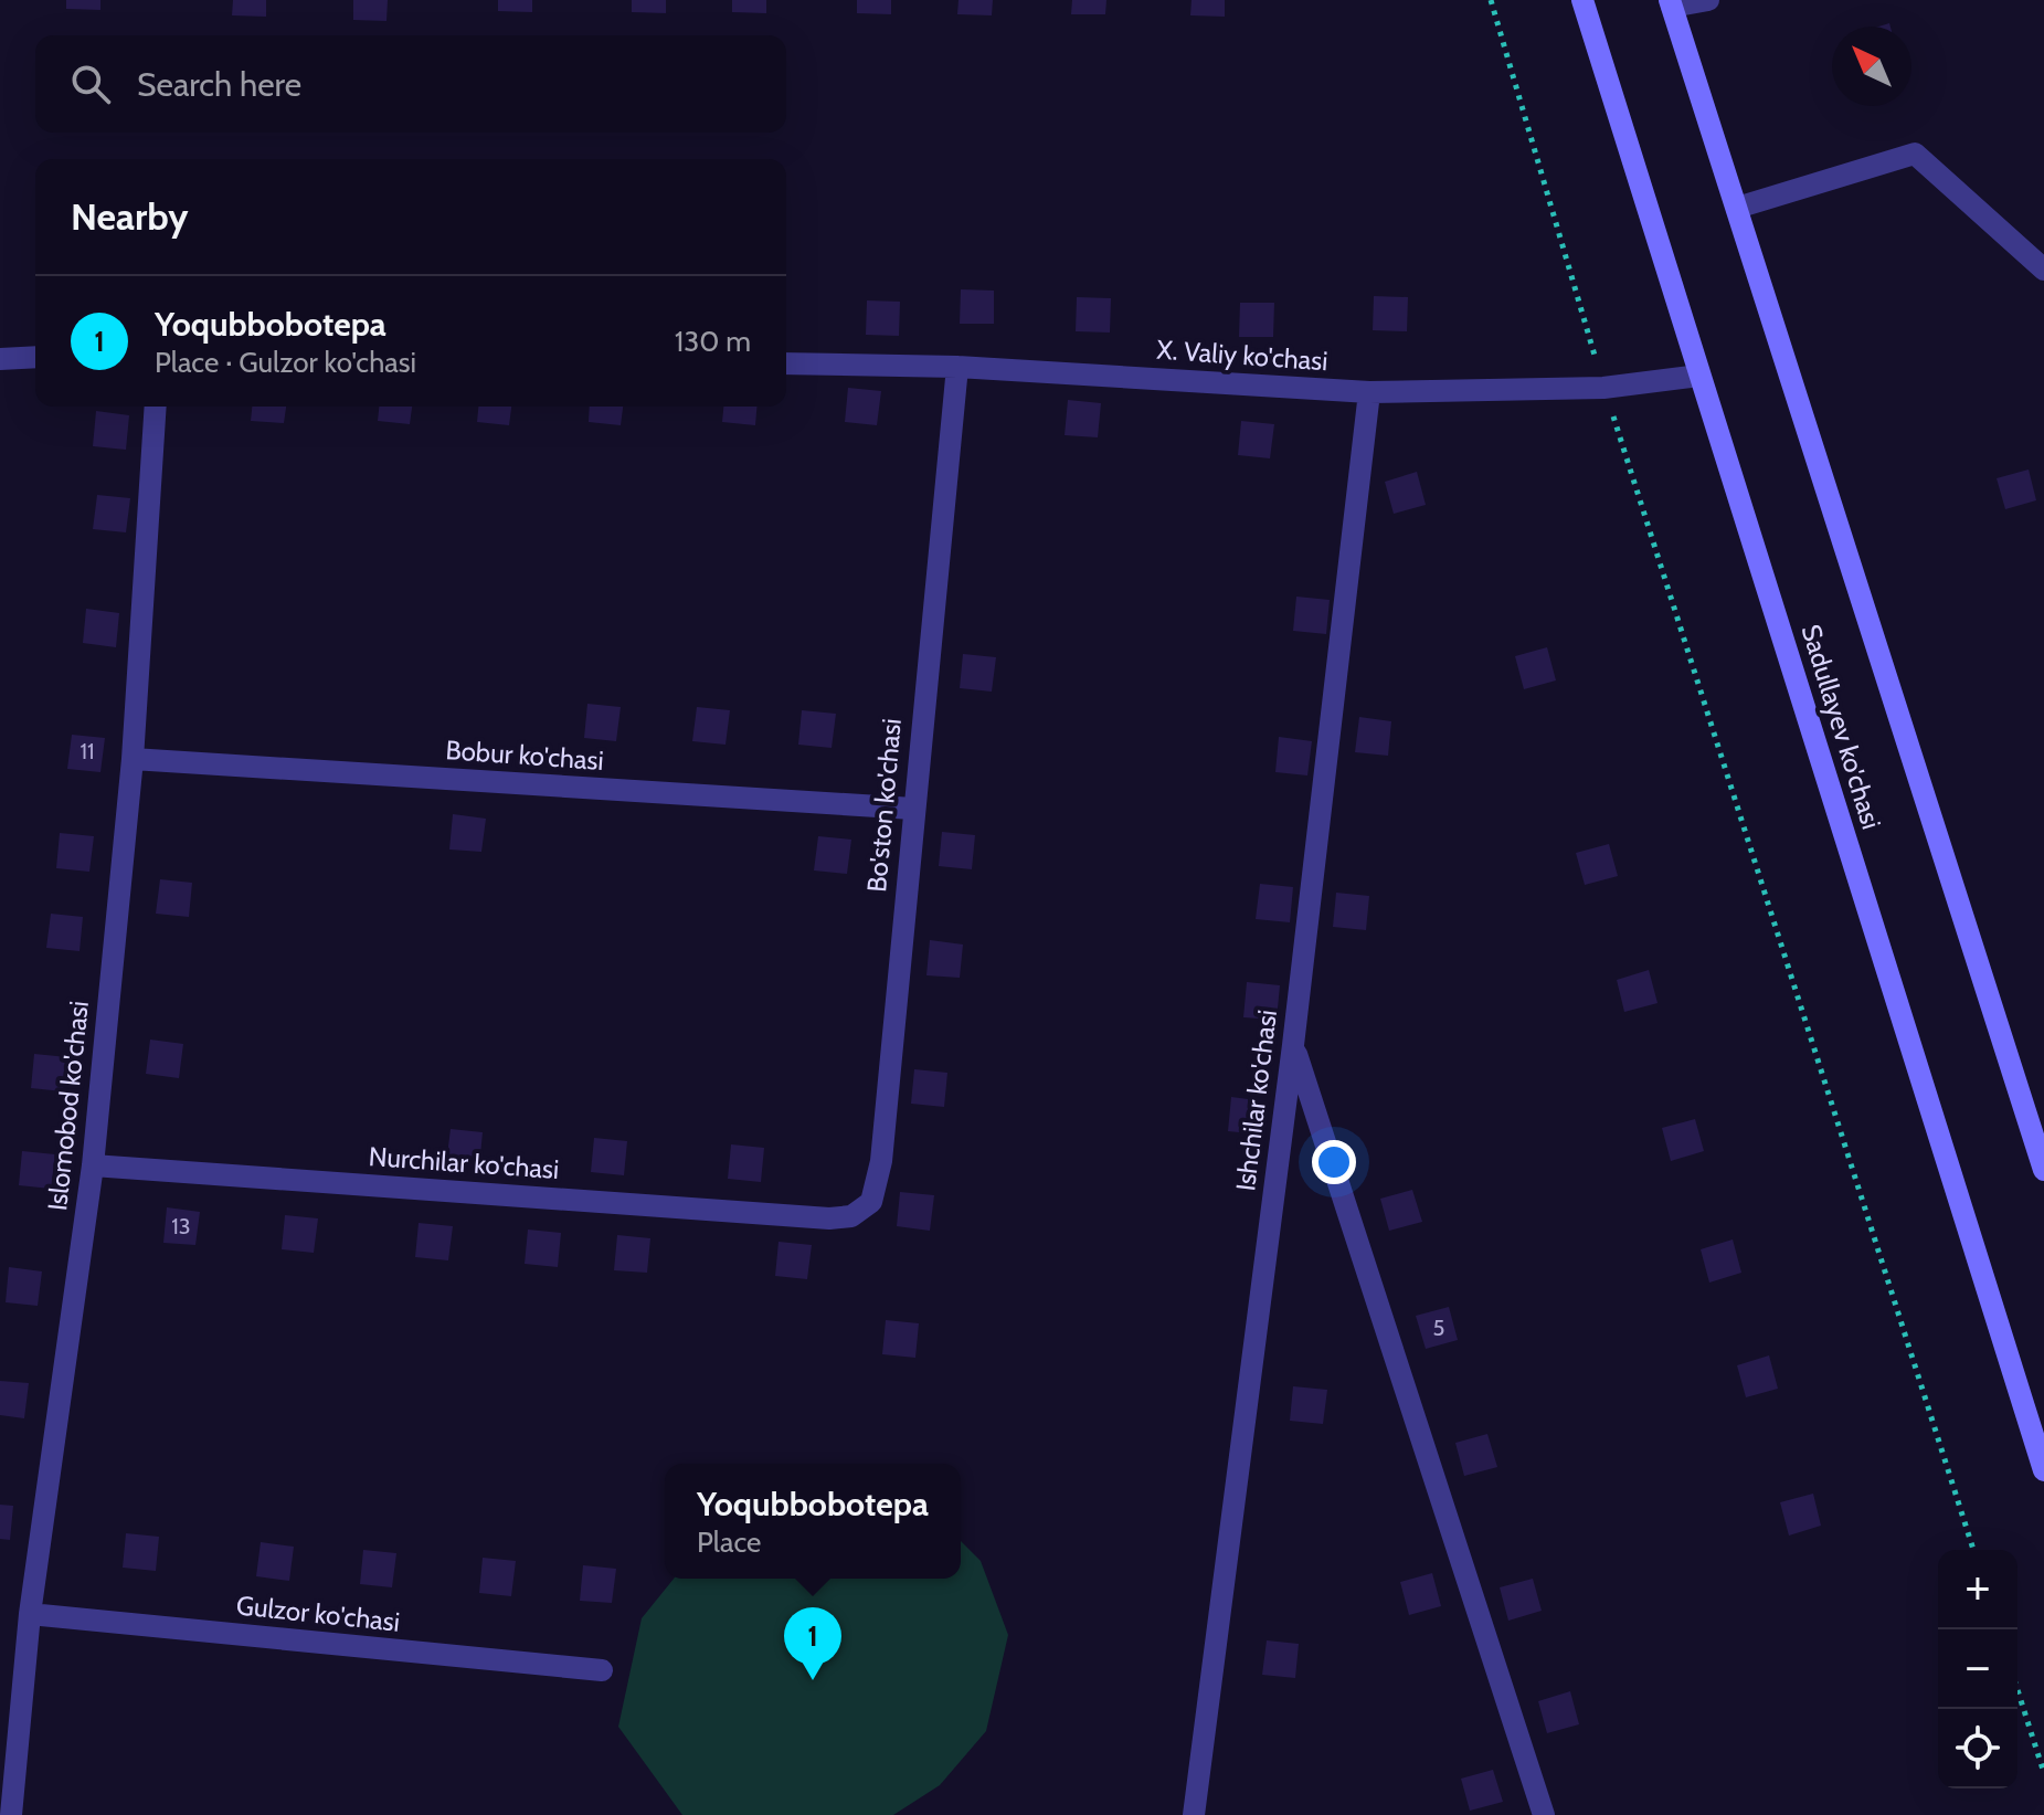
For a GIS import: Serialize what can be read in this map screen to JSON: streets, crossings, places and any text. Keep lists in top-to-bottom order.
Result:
{
  "streets": {
    "main road": ["Sadullayev ko'chasi"],
    "street": [
      "X. Valiy ko'chasi",
      "Bobur ko'chasi",
      "Bo'ston ko'chasi",
      "Ishchilar ko'chasi",
      "Islomobod ko'chasi",
      "Nurchilar ko'chasi",
      "Gulzor ko'chasi"
    ]
  },
  "crossings": [
    ["X. Valiy ko'chasi", "Sadullayev ko'chasi"],
    ["X. Valiy ko'chasi", "Bo'ston ko'chasi"],
    ["X. Valiy ko'chasi", "Ishchilar ko'chasi"],
    ["Bobur ko'chasi", "Bo'ston ko'chasi"],
    ["Bobur ko'chasi", "Islomobod ko'chasi"],
    ["Bo'ston ko'chasi", "Nurchilar ko'chasi"],
    ["Islomobod ko'chasi", "Nurchilar ko'chasi"],
    ["Islomobod ko'chasi", "Gulzor ko'chasi"]
  ],
  "house_numbers": ["11", "13", "5"],
  "north": "top left",
  "page": {
    "search": "Search here",
    "heading": "Nearby",
    "list": [
      {
        "mark": "1",
        "name": "Yoqubbobotepa",
        "note": "Place · Gulzor ko'chasi",
        "value": "130 m"
      }
    ],
    "popup": ["Yoqubbobotepa", "Place"],
    "map_buttons": ["+", "−"],
    "pins": "1"
  }
}
